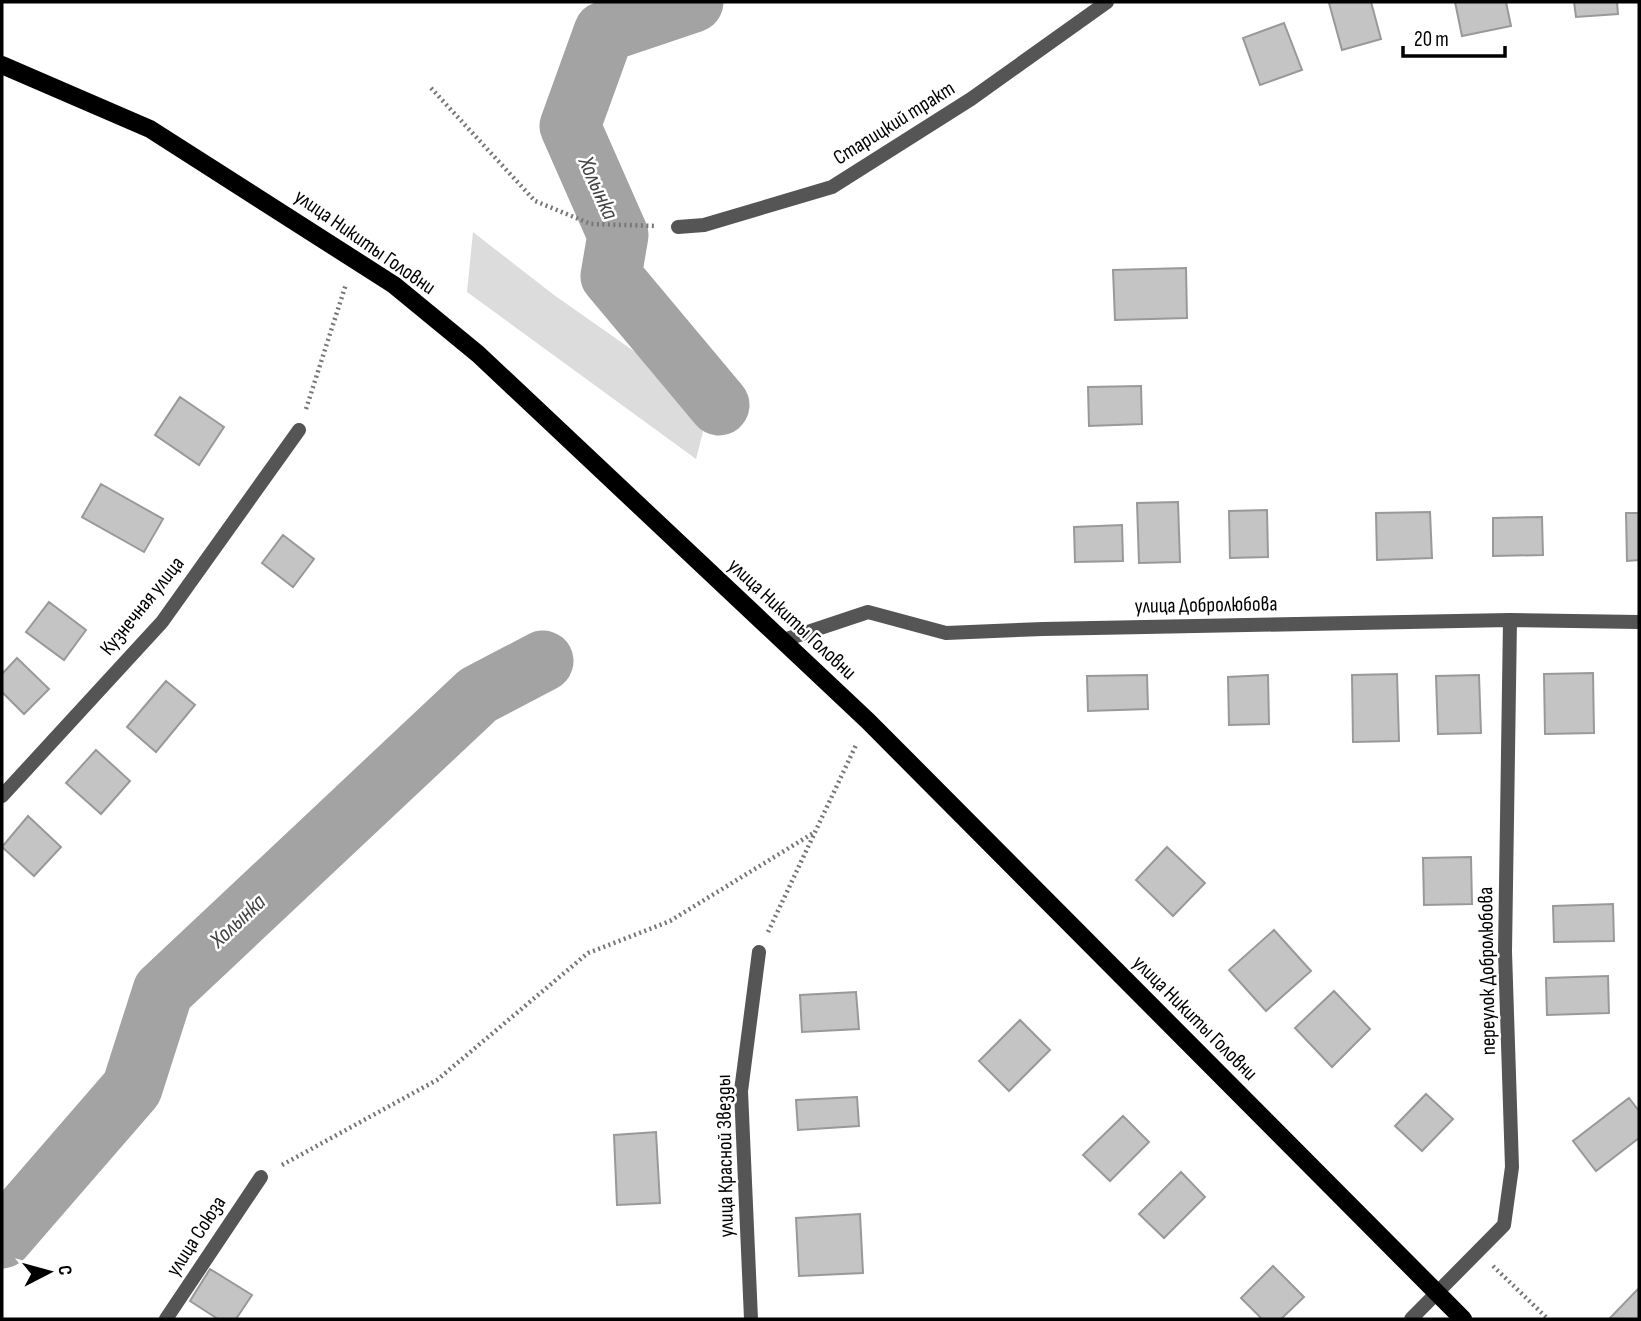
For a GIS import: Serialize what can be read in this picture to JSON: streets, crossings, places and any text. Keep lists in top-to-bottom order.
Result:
{
  "streets": {
    "main road": ["улица Никиты Головни"],
    "street": [
      "Старицкий тракт",
      "улица Добролюбова",
      "Кузнечная улица",
      "переулок Добролюбова",
      "улица Красной Звезды",
      "улица Союза"
    ]
  },
  "crossings": [
    ["улица Никиты Головни", "улица Добролюбова"],
    ["улица Никиты Головни", "переулок Добролюбова"],
    ["улица Добролюбова", "переулок Добролюбова"]
  ],
  "water": ["Холынка"],
  "scale_bar": "20 m",
  "north": "right"
}
